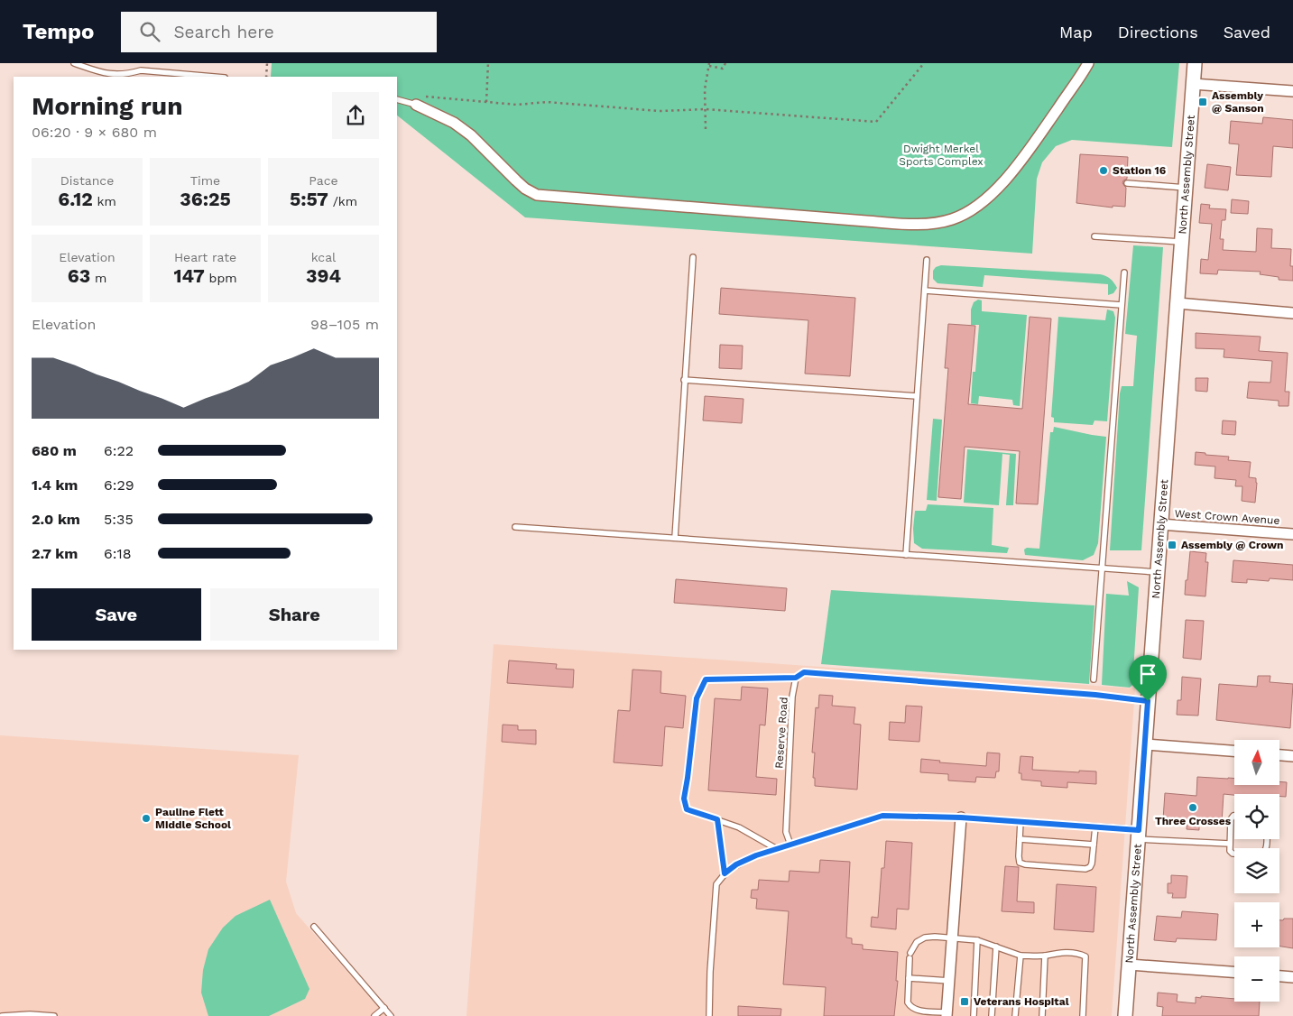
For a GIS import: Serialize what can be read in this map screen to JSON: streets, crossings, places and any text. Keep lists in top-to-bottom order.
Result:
{
  "streets": {
    "main road": ["North Assembly Street"],
    "street": ["West Crown Avenue"],
    "lane": ["Reserve Road"]
  },
  "crossings": [
    ["North Assembly Street", "West Crown Avenue"]
  ],
  "parks": ["Dwight Merkel Sports Complex"],
  "places": {
    "transit": ["Assembly @ Sanson", "Assembly @ Crown", "Veterans Hospital"],
    "other": ["Station 16", "Three Crosses", "Pauline Flett Middle School"]
  },
  "north": "top",
  "page": {
    "header": "Tempo",
    "search": "Search here",
    "nav": ["Map", "Directions", "Saved"],
    "heading": ["Morning run", "06:20 · 9 × 680 m"],
    "stats": [
      ["Distance", "6.12 km"],
      ["Time", "36:25"],
      ["Pace", "5:57 /km"],
      ["Elevation", "63 m"],
      ["Heart rate", "147 bpm"],
      ["kcal", "394"]
    ],
    "chart": ["Elevation", "98–105 m"],
    "list": [
      {
        "name": "680 m",
        "note": "6:22"
      },
      {
        "name": "1.4 km",
        "note": "6:29"
      },
      {
        "name": "2.0 km",
        "note": "5:35"
      },
      {
        "name": "2.7 km",
        "note": "6:18"
      }
    ],
    "buttons": ["Save", "Share"],
    "map_buttons": ["+", "−"]
  }
}
